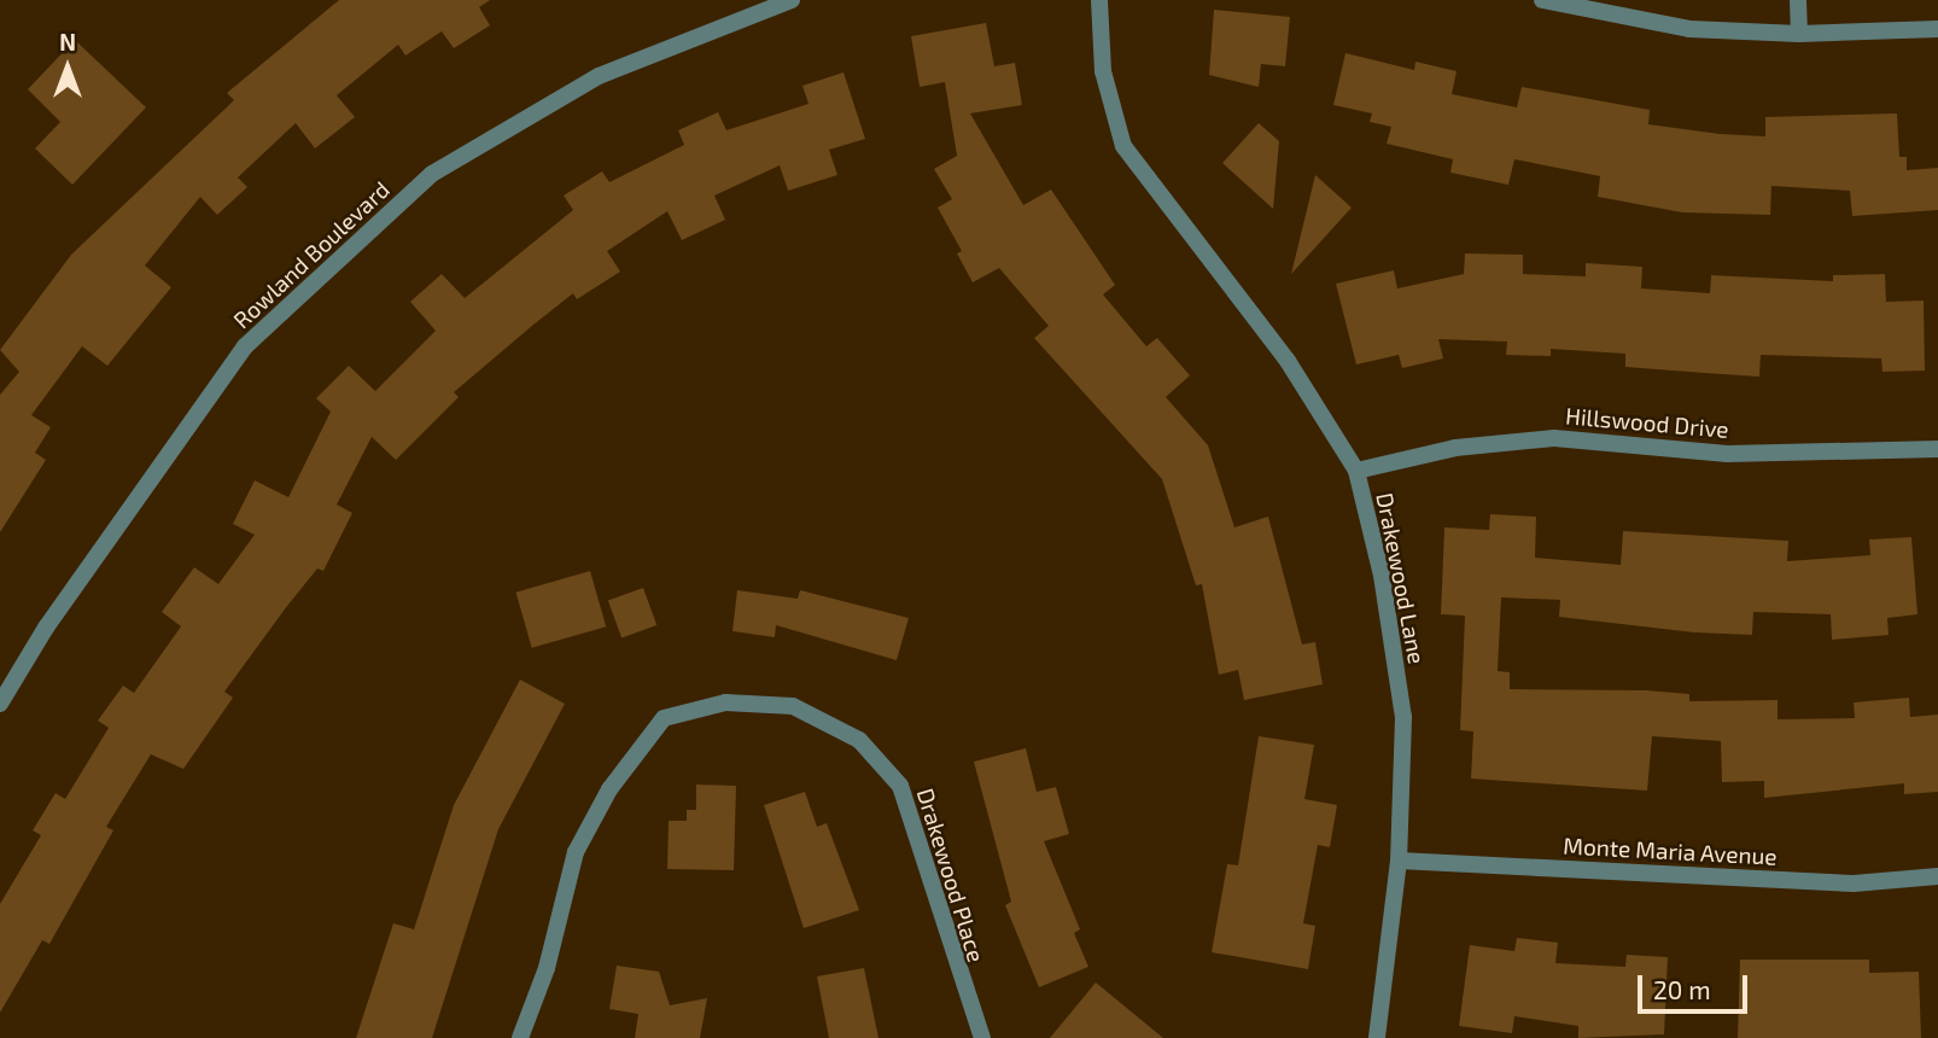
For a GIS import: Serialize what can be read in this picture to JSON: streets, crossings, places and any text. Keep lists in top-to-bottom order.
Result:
{
  "streets": {
    "street": [
      "Rowland Boulevard",
      "Hillswood Drive",
      "Drakewood Lane",
      "Monte Maria Avenue",
      "Drakewood Place"
    ]
  },
  "crossings": [
    ["Hillswood Drive", "Drakewood Lane"],
    ["Drakewood Lane", "Monte Maria Avenue"]
  ],
  "scale_bar": "20 m",
  "north": "top"
}
